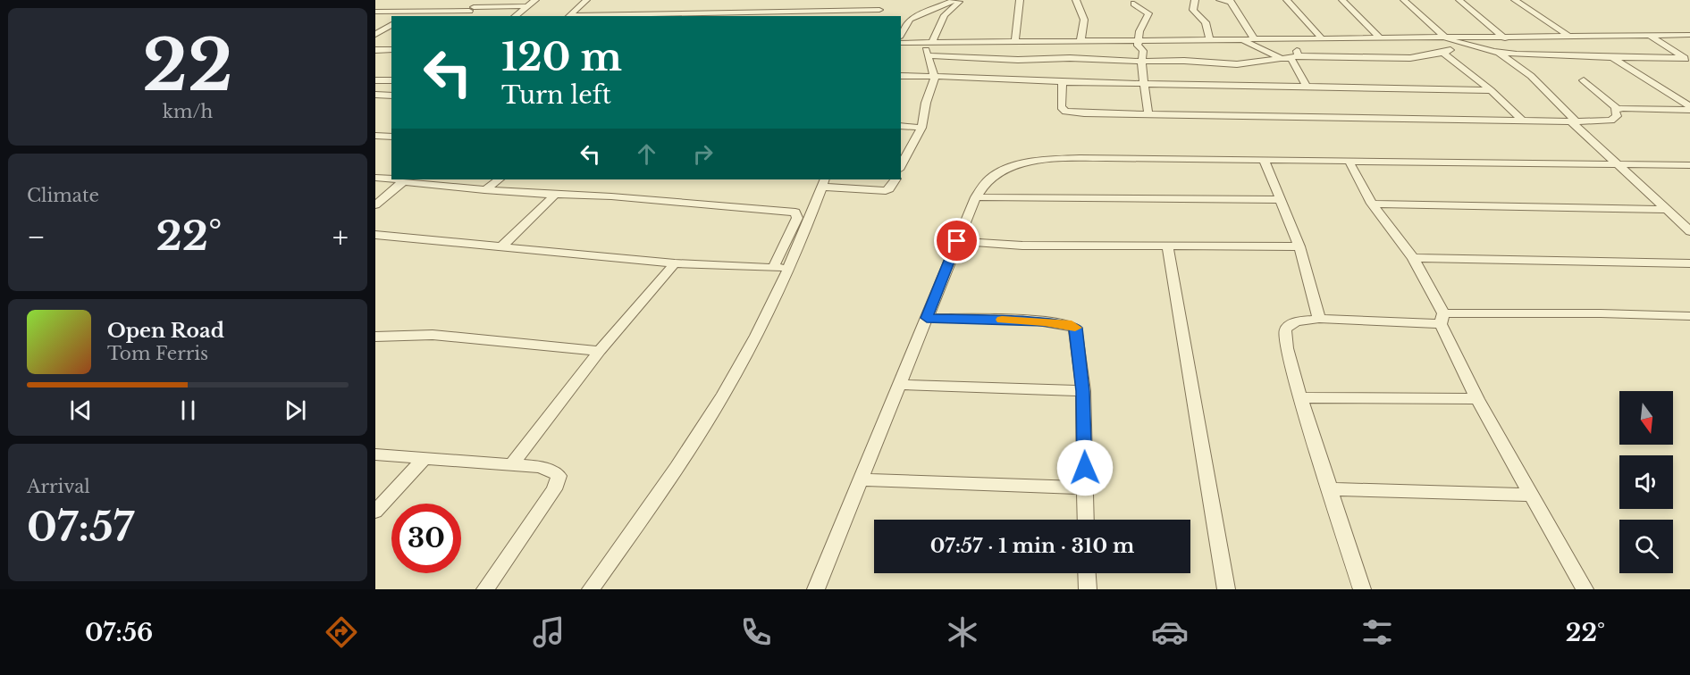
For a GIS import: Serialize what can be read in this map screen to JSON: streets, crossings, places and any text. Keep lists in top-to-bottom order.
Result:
{
  "north": "bottom",
  "page": {
    "tile": [
      ["22", "km/h"],
      "Climate",
      ["Arrival", "07:57"]
    ],
    "turn": ["120 m", "Turn left"],
    "heat": ["−", "22°", "+"],
    "song": ["Open Road", "Tom Ferris"],
    "limit": "30",
    "trip": "07:57 · 1 min · 310 m",
    "tabs": ["07:56", "22°"]
  }
}
